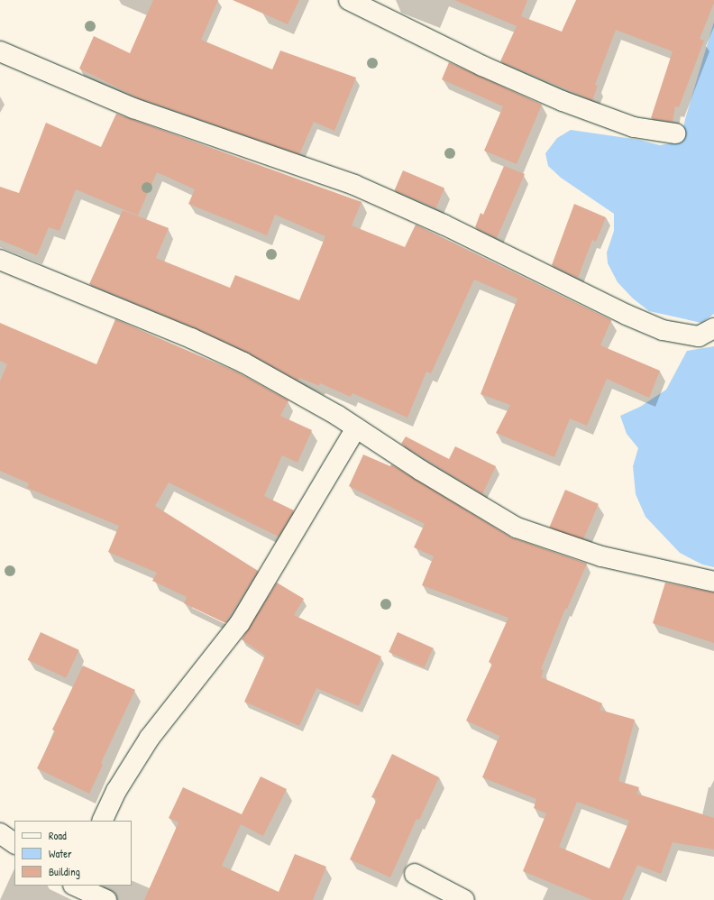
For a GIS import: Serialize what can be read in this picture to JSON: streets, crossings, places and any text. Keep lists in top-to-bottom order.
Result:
{
  "legend": ["Road", "Water", "Building"]
}
